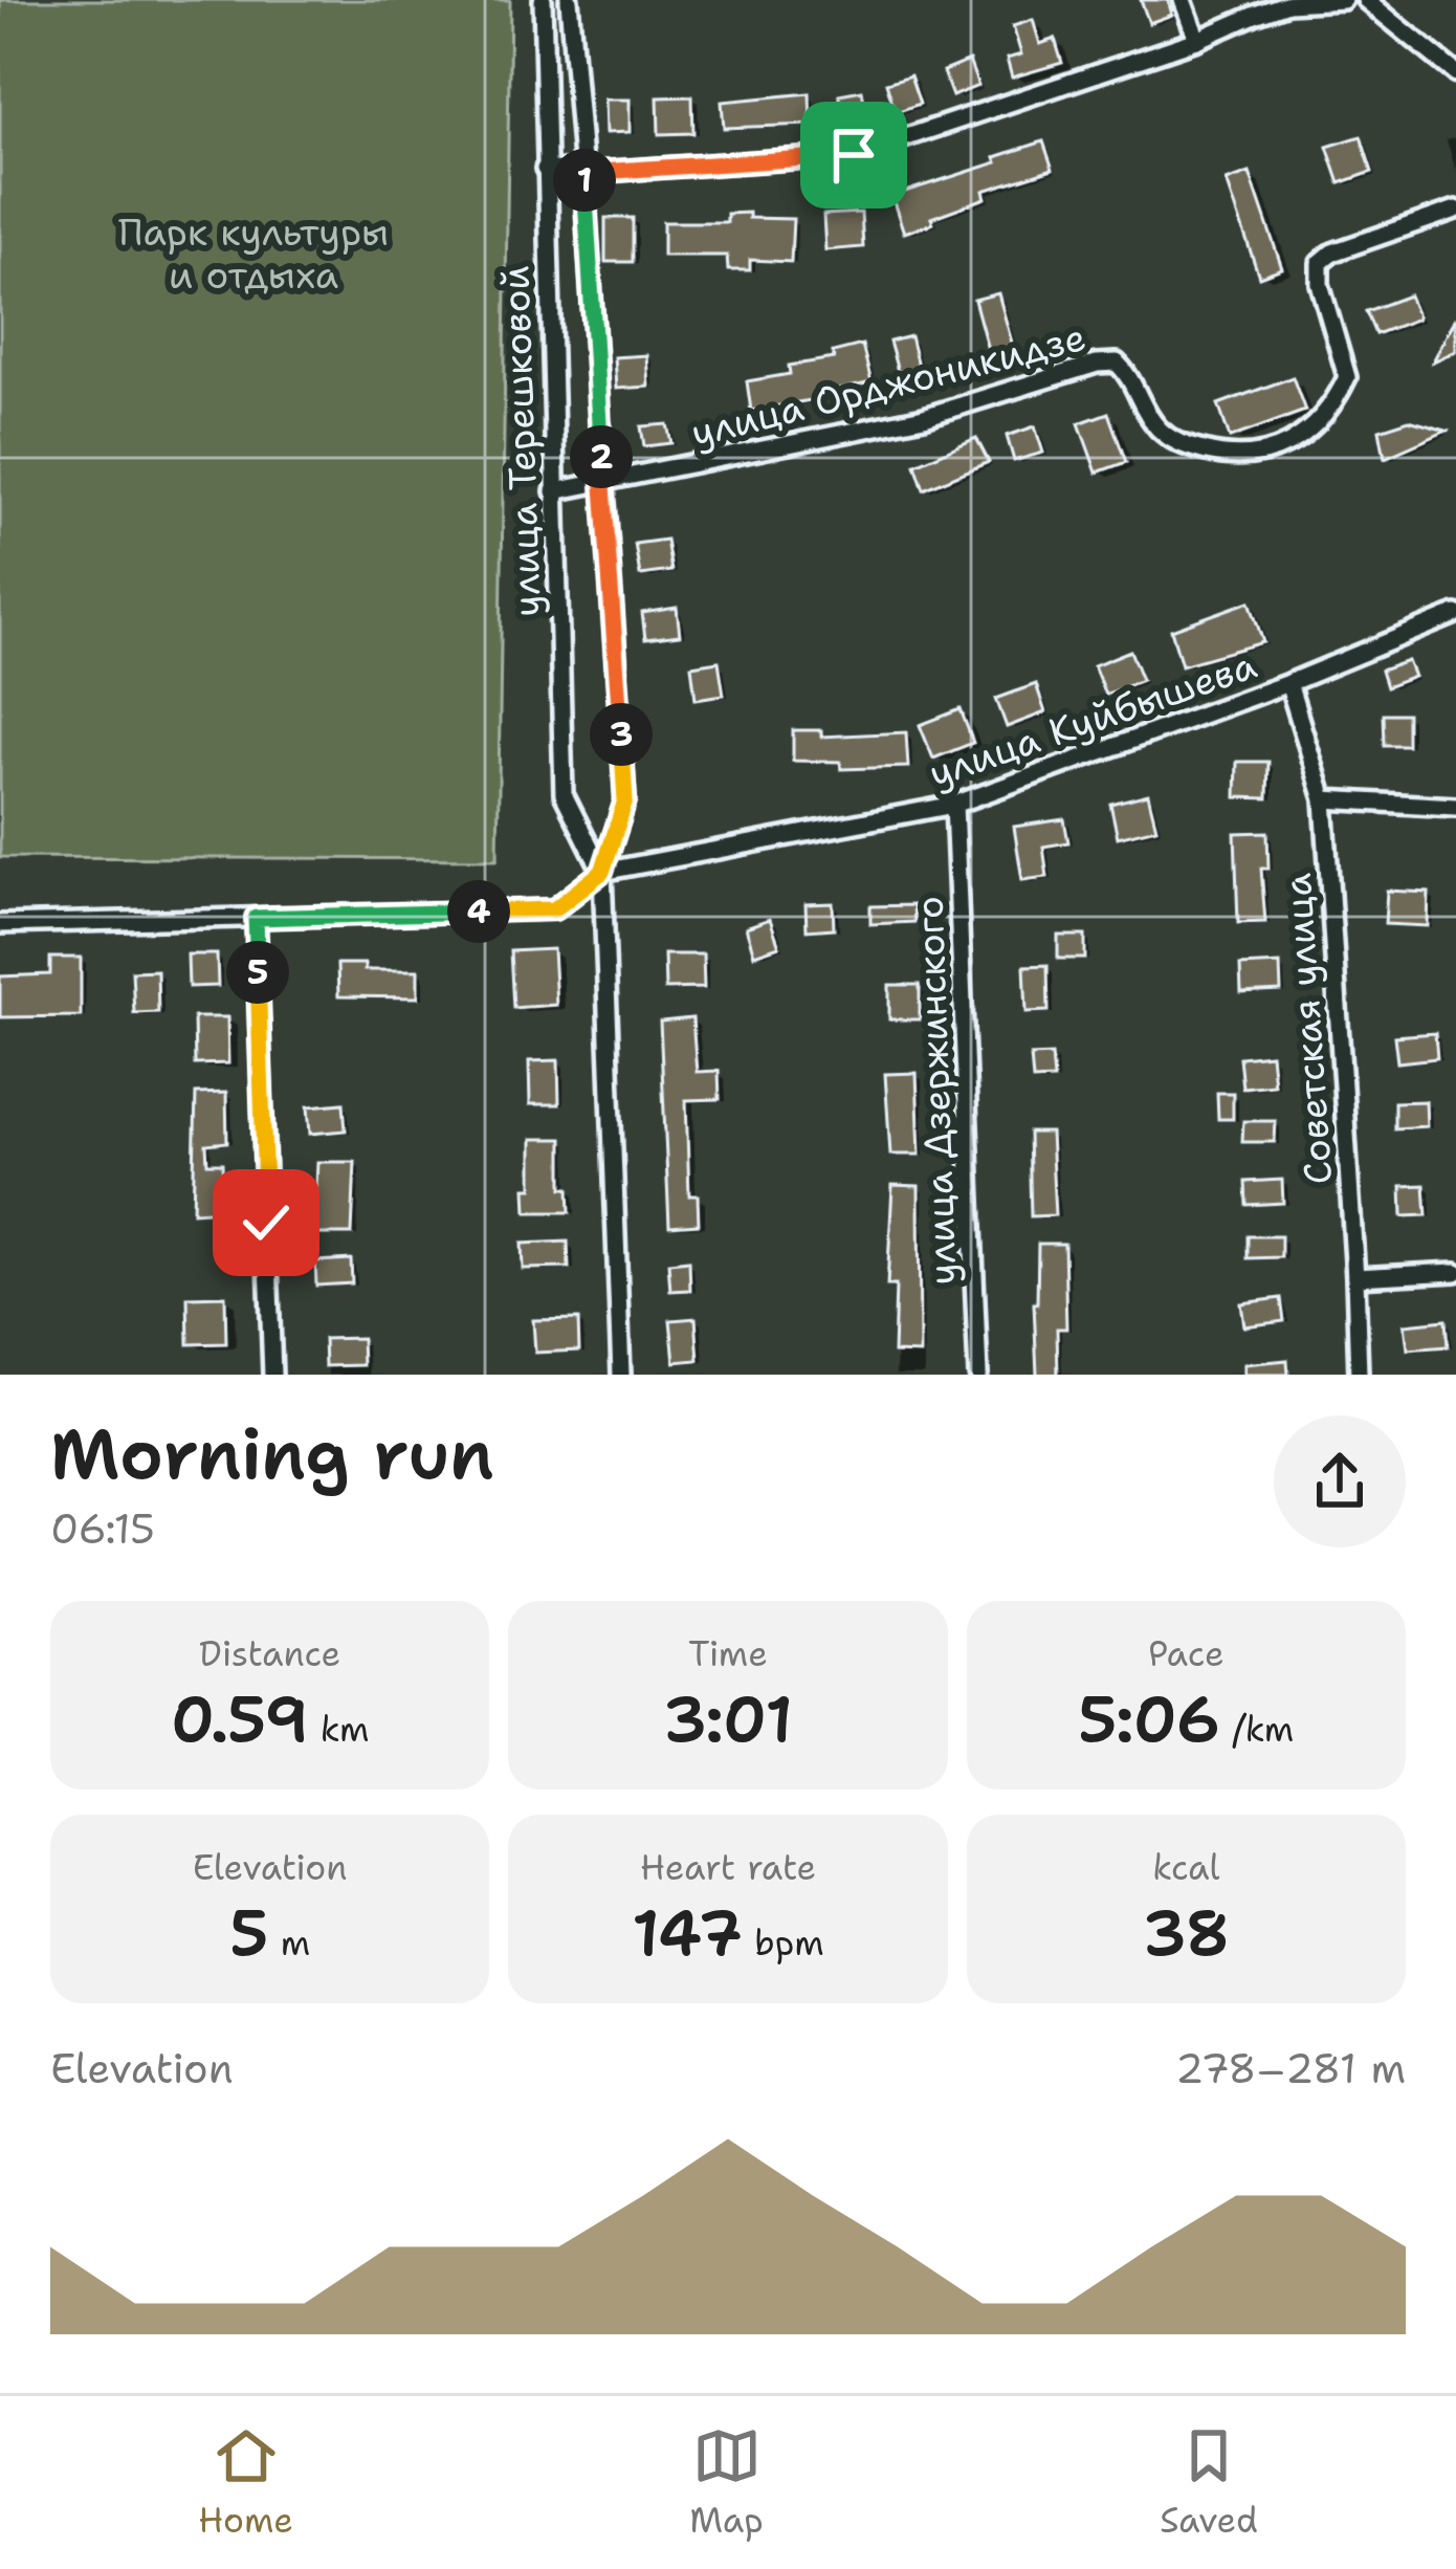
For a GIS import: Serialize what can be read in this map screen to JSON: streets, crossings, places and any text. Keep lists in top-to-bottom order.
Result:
{
  "streets": {
    "street": [
      "улица Орджоникидзе",
      "улица Терешковой",
      "улица Куйбышева",
      "Советская улица",
      "улица Дзержинского"
    ]
  },
  "crossings": [
    ["улица Орджоникидзе", "улица Терешковой"],
    ["улица Терешковой", "улица Куйбышева"],
    ["улица Куйбышева", "Советская улица"],
    ["улица Куйбышева", "улица Дзержинского"]
  ],
  "parks": ["Парк культуры и отдыха"],
  "page": {
    "pins": [
      "1",
      "2",
      "3",
      "4",
      "5"
    ],
    "heading": ["Morning run", "06:15"],
    "stats": [
      ["Distance", "0.59 km"],
      ["Time", "3:01"],
      ["Pace", "5:06 /km"],
      ["Elevation", "5 m"],
      ["Heart rate", "147 bpm"],
      ["kcal", "38"]
    ],
    "chart": ["Elevation", "278–281 m"],
    "tabs": ["Home", "Map", "Saved"]
  }
}
